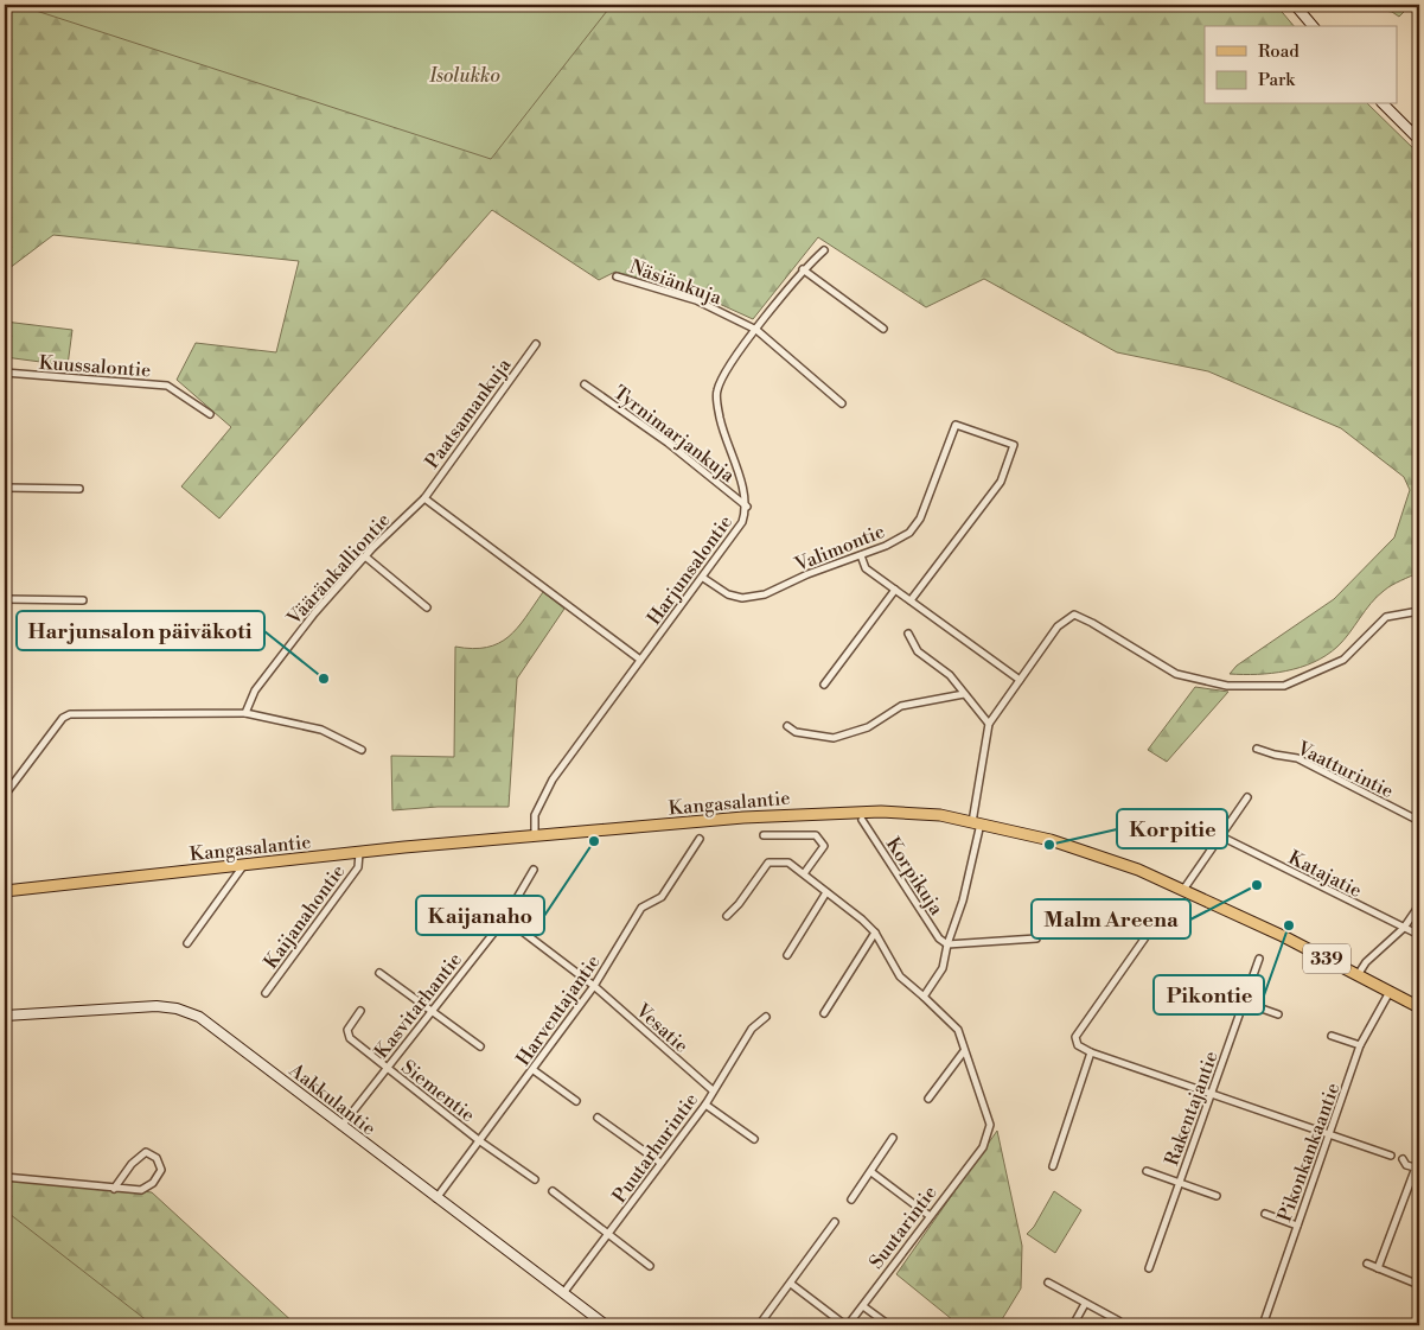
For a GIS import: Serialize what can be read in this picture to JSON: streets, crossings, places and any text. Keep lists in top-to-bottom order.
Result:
{
  "streets": {
    "main road": ["Kangasalantie", "339"],
    "street": [
      "Näsiänkuja",
      "Kuussalontie",
      "Paatsamankuja",
      "Tyrnimarjankuja",
      "Valimontie",
      "Vääränkalliontie",
      "Harjunsalontie",
      "Vaatturintie",
      "Katajatie",
      "Korpikuja",
      "Kaijanahontie",
      "Kasvitarhantie",
      "Harventajantie",
      "Vesatie",
      "Siementie",
      "Aakkulantie",
      "Rakentajantie",
      "Puutarhurintie",
      "Pikonkankaantie",
      "Suutarintie"
    ]
  },
  "crossings": [
    ["Näsiänkuja", "Harjunsalontie"],
    ["Paatsamankuja", "Vääränkalliontie"],
    ["Tyrnimarjankuja", "Harjunsalontie"],
    ["Valimontie", "Harjunsalontie"],
    ["Harjunsalontie", "Kangasalantie"],
    ["Kangasalantie", "Kaijanahontie"],
    ["Kangasalantie", "Pikonkankaantie"],
    ["Kasvitarhantie", "Vesatie"],
    ["Kasvitarhantie", "Siementie"],
    ["Kasvitarhantie", "Aakkulantie"],
    ["Harventajantie", "Vesatie"],
    ["Harventajantie", "Siementie"],
    ["Harventajantie", "Aakkulantie"],
    ["Vesatie", "Puutarhurintie"],
    ["Aakkulantie", "Puutarhurintie"]
  ],
  "parks": ["Isolukko"],
  "places": [
    "Harjunsalon päiväkoti",
    "Kaijanaho",
    "Korpitie",
    "Malm Areena",
    "Pikontie"
  ],
  "legend": ["Road", "Park"]
}
